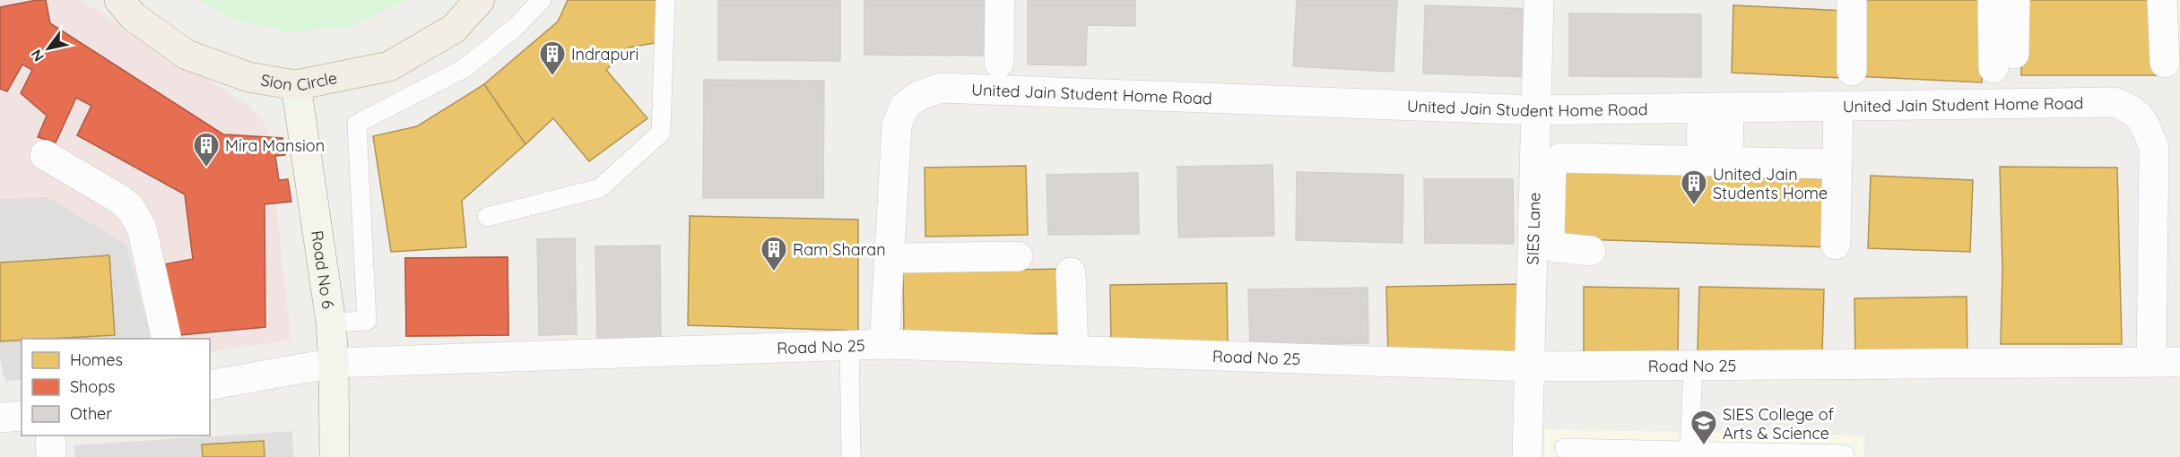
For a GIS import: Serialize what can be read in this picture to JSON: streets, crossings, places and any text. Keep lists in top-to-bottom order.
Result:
{
  "streets": {
    "main road": ["Sion Circle"],
    "street": [
      "United Jain Student Home Road",
      "SIES Lane",
      "Road No 6",
      "Road No 25"
    ]
  },
  "crossings": [
    ["Sion Circle", "Road No 6"],
    ["United Jain Student Home Road", "SIES Lane"],
    ["United Jain Student Home Road", "Road No 25"],
    ["SIES Lane", "Road No 25"],
    ["Road No 6", "Road No 25"]
  ],
  "places": {
    "building": [
      "Indrapuri",
      "Mira Mansion",
      "United Jain Students Home",
      "Ram Sharan"
    ],
    "school or university": ["SIES College of Arts & Science"]
  },
  "legend": ["Homes", "Shops", "Other"],
  "north": "bottom left"
}
